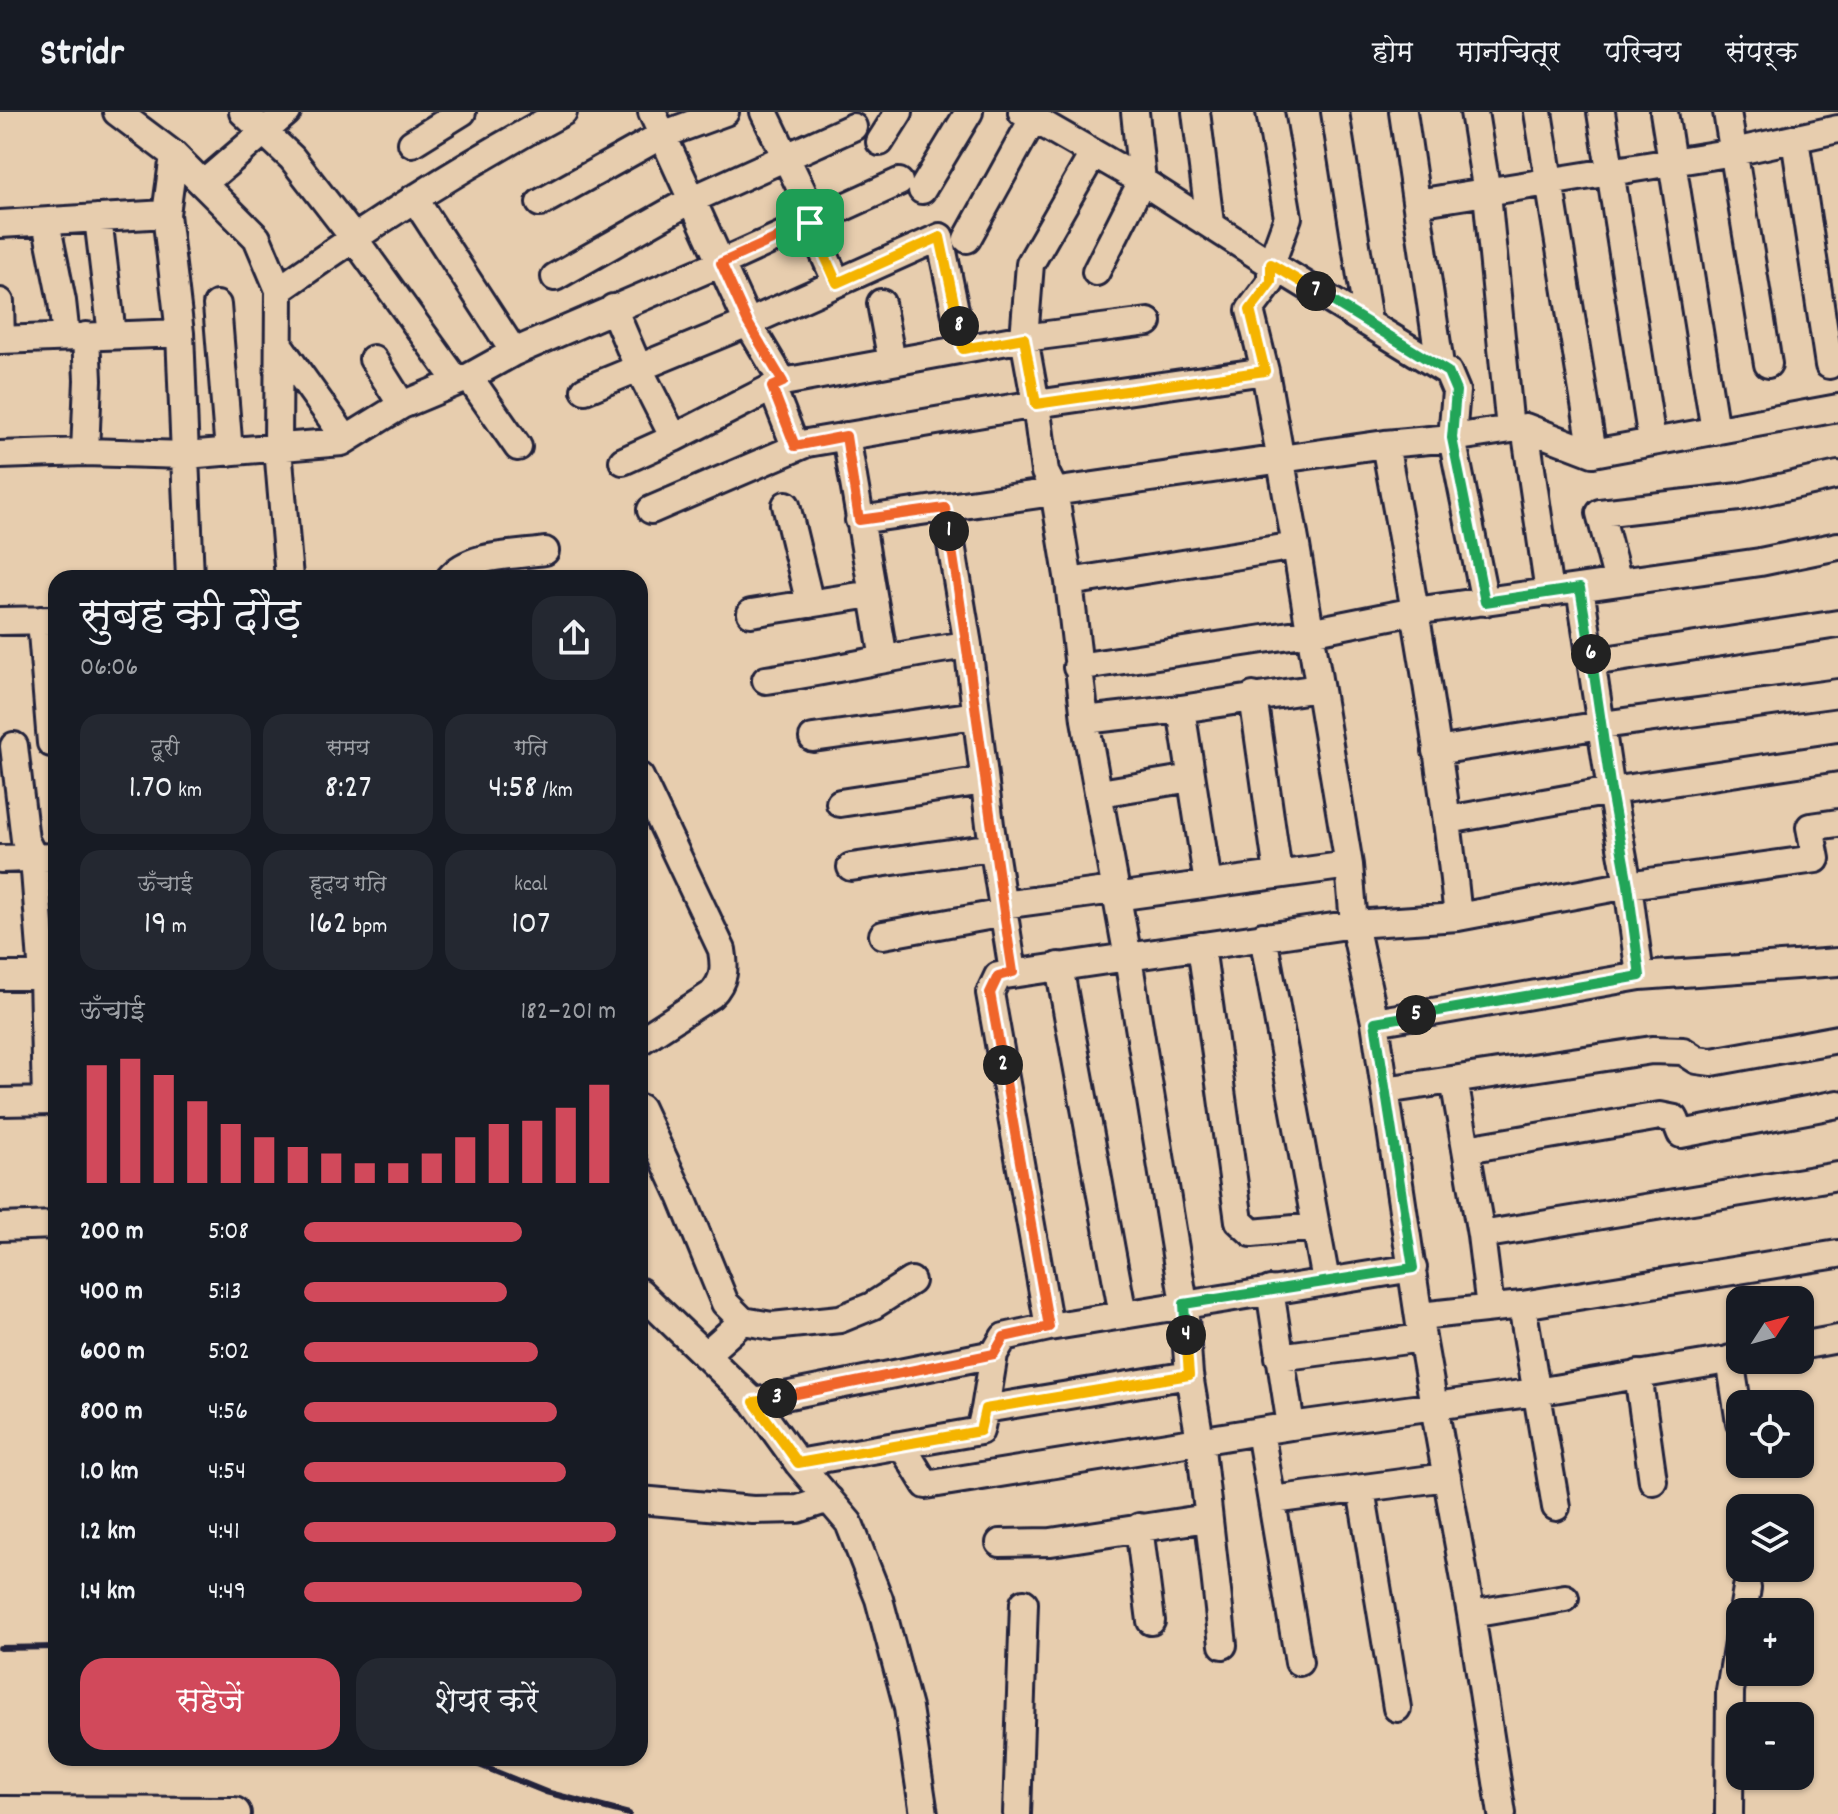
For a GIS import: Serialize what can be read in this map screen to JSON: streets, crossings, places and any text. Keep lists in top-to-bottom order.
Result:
{
  "north": "top right",
  "page": {
    "header": "Stridr",
    "nav": [
      "होम",
      "मानचित्र",
      "परिचय",
      "संपर्क"
    ],
    "pins": [
      "7",
      "8",
      "1",
      "6",
      "5",
      "2",
      "4",
      "3"
    ],
    "heading": ["सुबह की दौड़", "06:06"],
    "stats": [
      ["दूरी", "1.70 km"],
      ["समय", "8:27"],
      ["गति", "4:58 /km"],
      ["ऊँचाई", "19 m"],
      ["हृदय गति", "162 bpm"],
      ["kcal", "107"]
    ],
    "chart": ["ऊँचाई", "182–201 m"],
    "list": [
      {
        "name": "200 m",
        "note": "5:08"
      },
      {
        "name": "400 m",
        "note": "5:13"
      },
      {
        "name": "600 m",
        "note": "5:02"
      },
      {
        "name": "800 m",
        "note": "4:56"
      },
      {
        "name": "1.0 km",
        "note": "4:54"
      },
      {
        "name": "1.2 km",
        "note": "4:41"
      },
      {
        "name": "1.4 km",
        "note": "4:49"
      }
    ],
    "map_buttons": ["+", "−"],
    "buttons": ["सहेजें", "शेयर करें"]
  }
}
